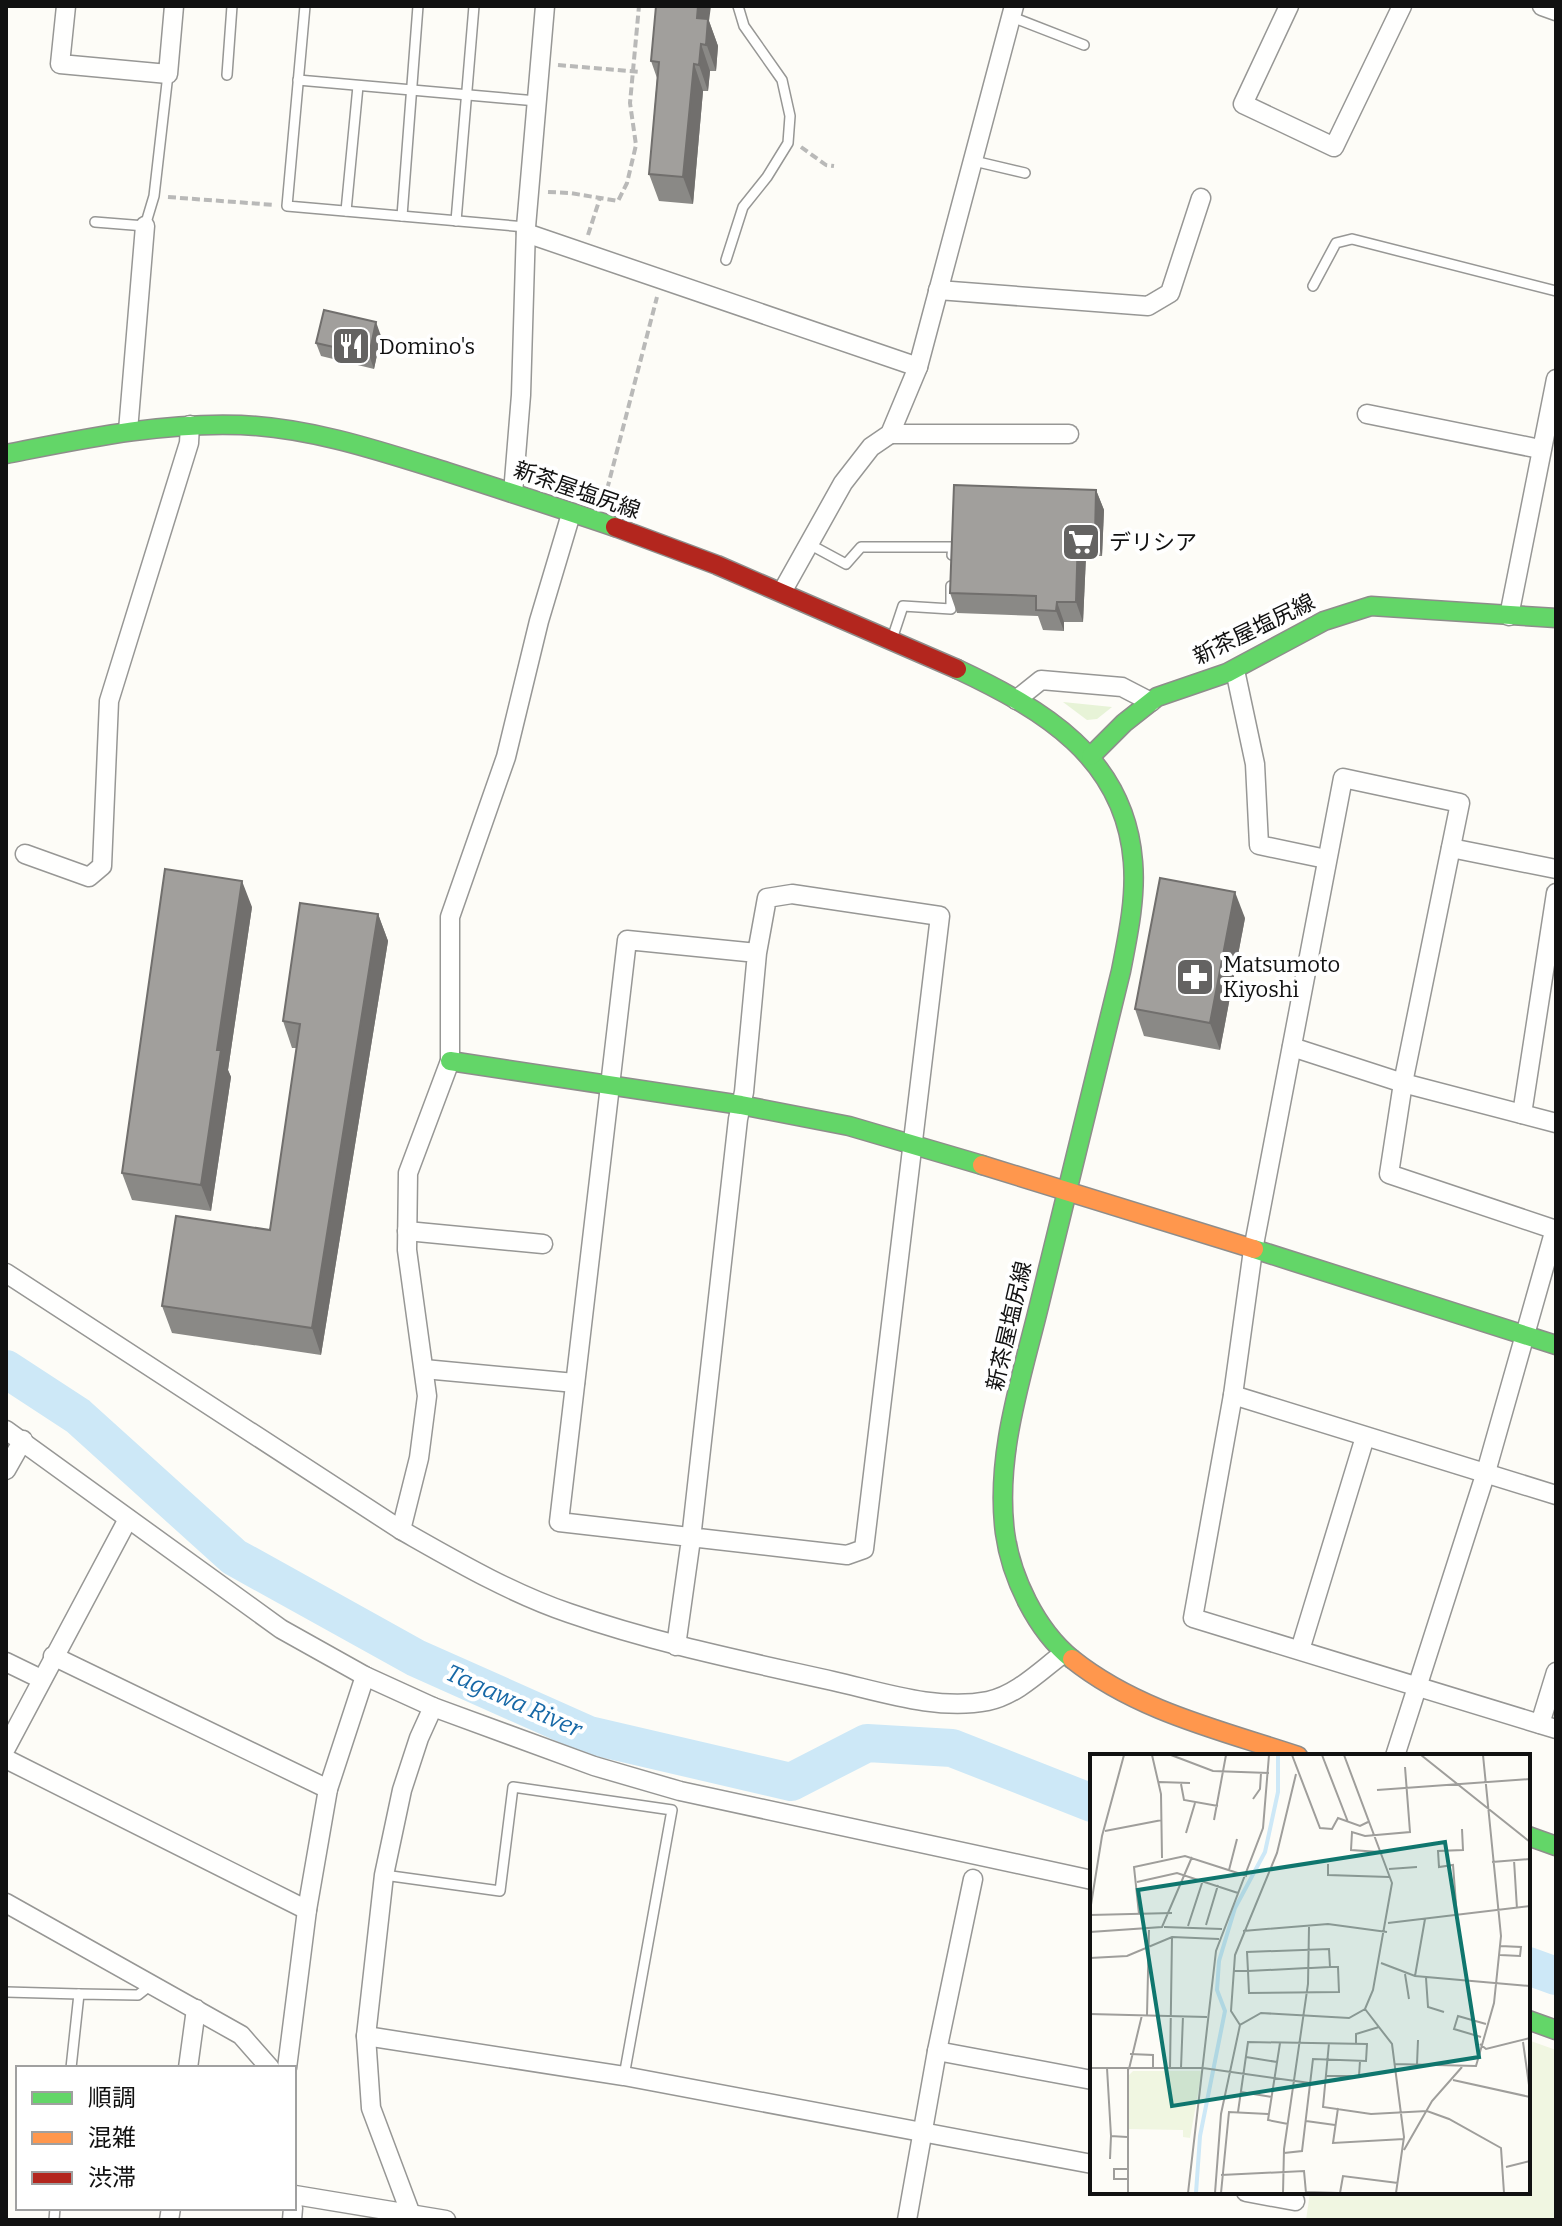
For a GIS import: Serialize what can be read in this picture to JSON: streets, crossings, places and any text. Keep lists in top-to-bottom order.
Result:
{
  "streets": {
    "main road": ["新茶屋塩尻線"]
  },
  "water": ["Tagawa River"],
  "places": {
    "restaurant": ["Domino's"],
    "supermarket": ["デリシア"],
    "pharmacy": ["Matsumoto Kiyoshi"]
  },
  "legend": ["順調", "混雑", "渋滞"]
}
